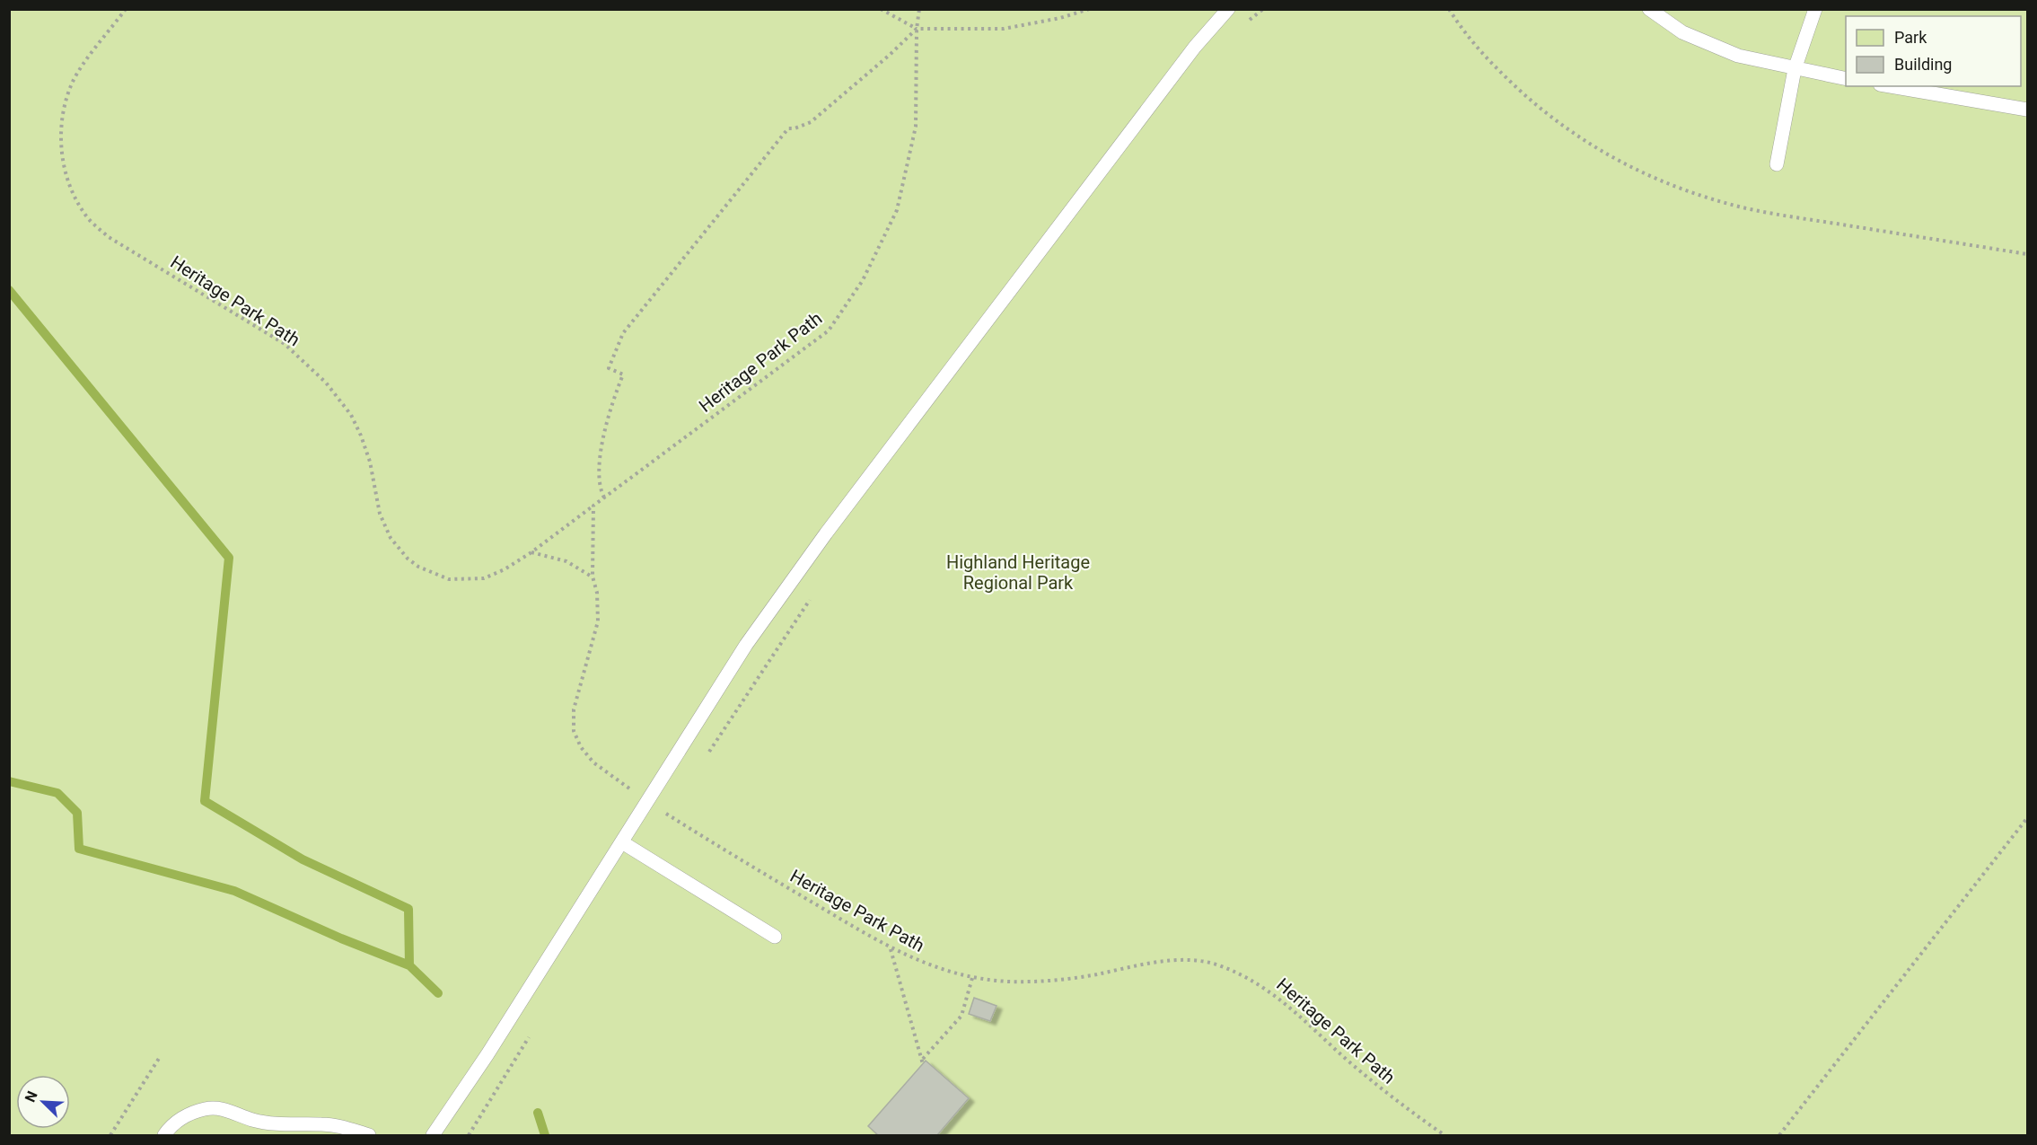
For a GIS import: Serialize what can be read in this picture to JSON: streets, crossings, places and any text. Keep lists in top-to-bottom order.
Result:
{
  "streets": {
    "path": ["Heritage Park Path"]
  },
  "parks": ["Highland Heritage Regional Park"],
  "legend": ["Park", "Building"],
  "north": "top left"
}
